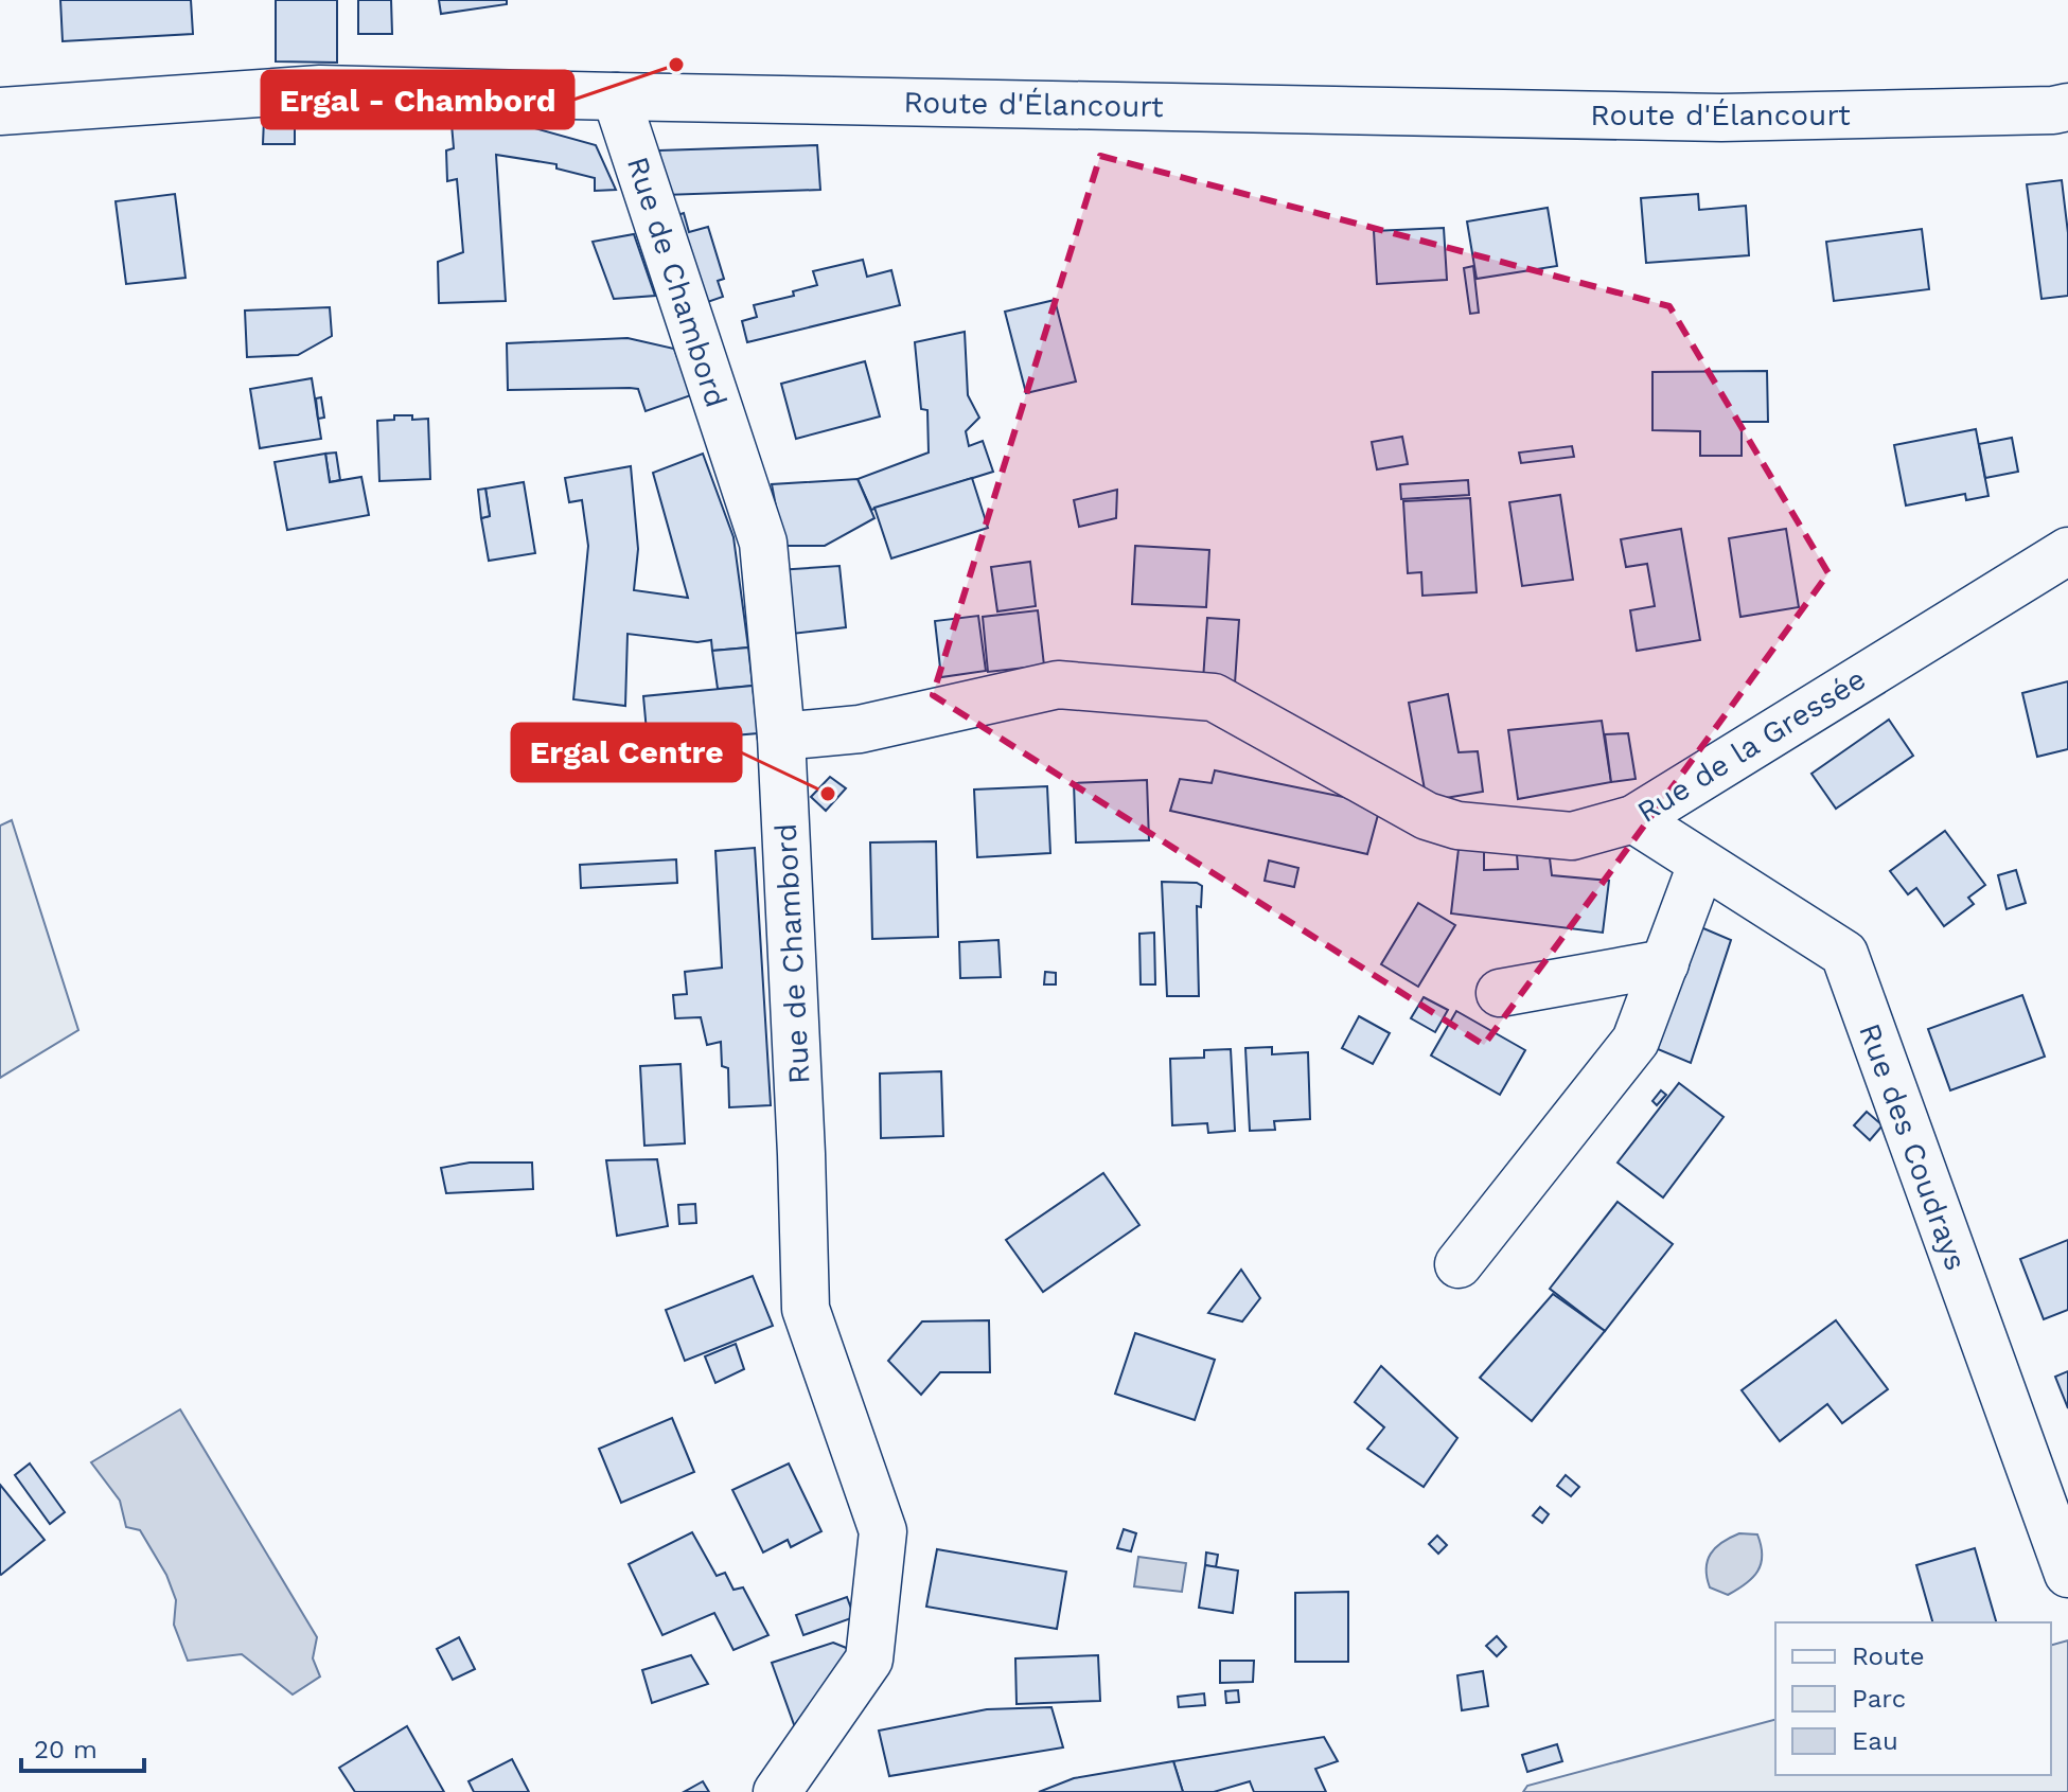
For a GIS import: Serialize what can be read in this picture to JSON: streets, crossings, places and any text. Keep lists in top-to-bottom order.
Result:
{
  "streets": {
    "street": [
      "Route d'Élancourt",
      "Rue de Chambord",
      "Rue de la Gressée",
      "Rue des Coudrays"
    ]
  },
  "crossings": [
    ["Route d'Élancourt", "Rue de Chambord"],
    ["Rue de Chambord", "Rue de la Gressée"],
    ["Rue de la Gressée", "Rue des Coudrays"]
  ],
  "places": ["Ergal - Chambord", "Ergal Centre"],
  "legend": ["Route", "Parc", "Eau"],
  "scale_bar": "20 m"
}
